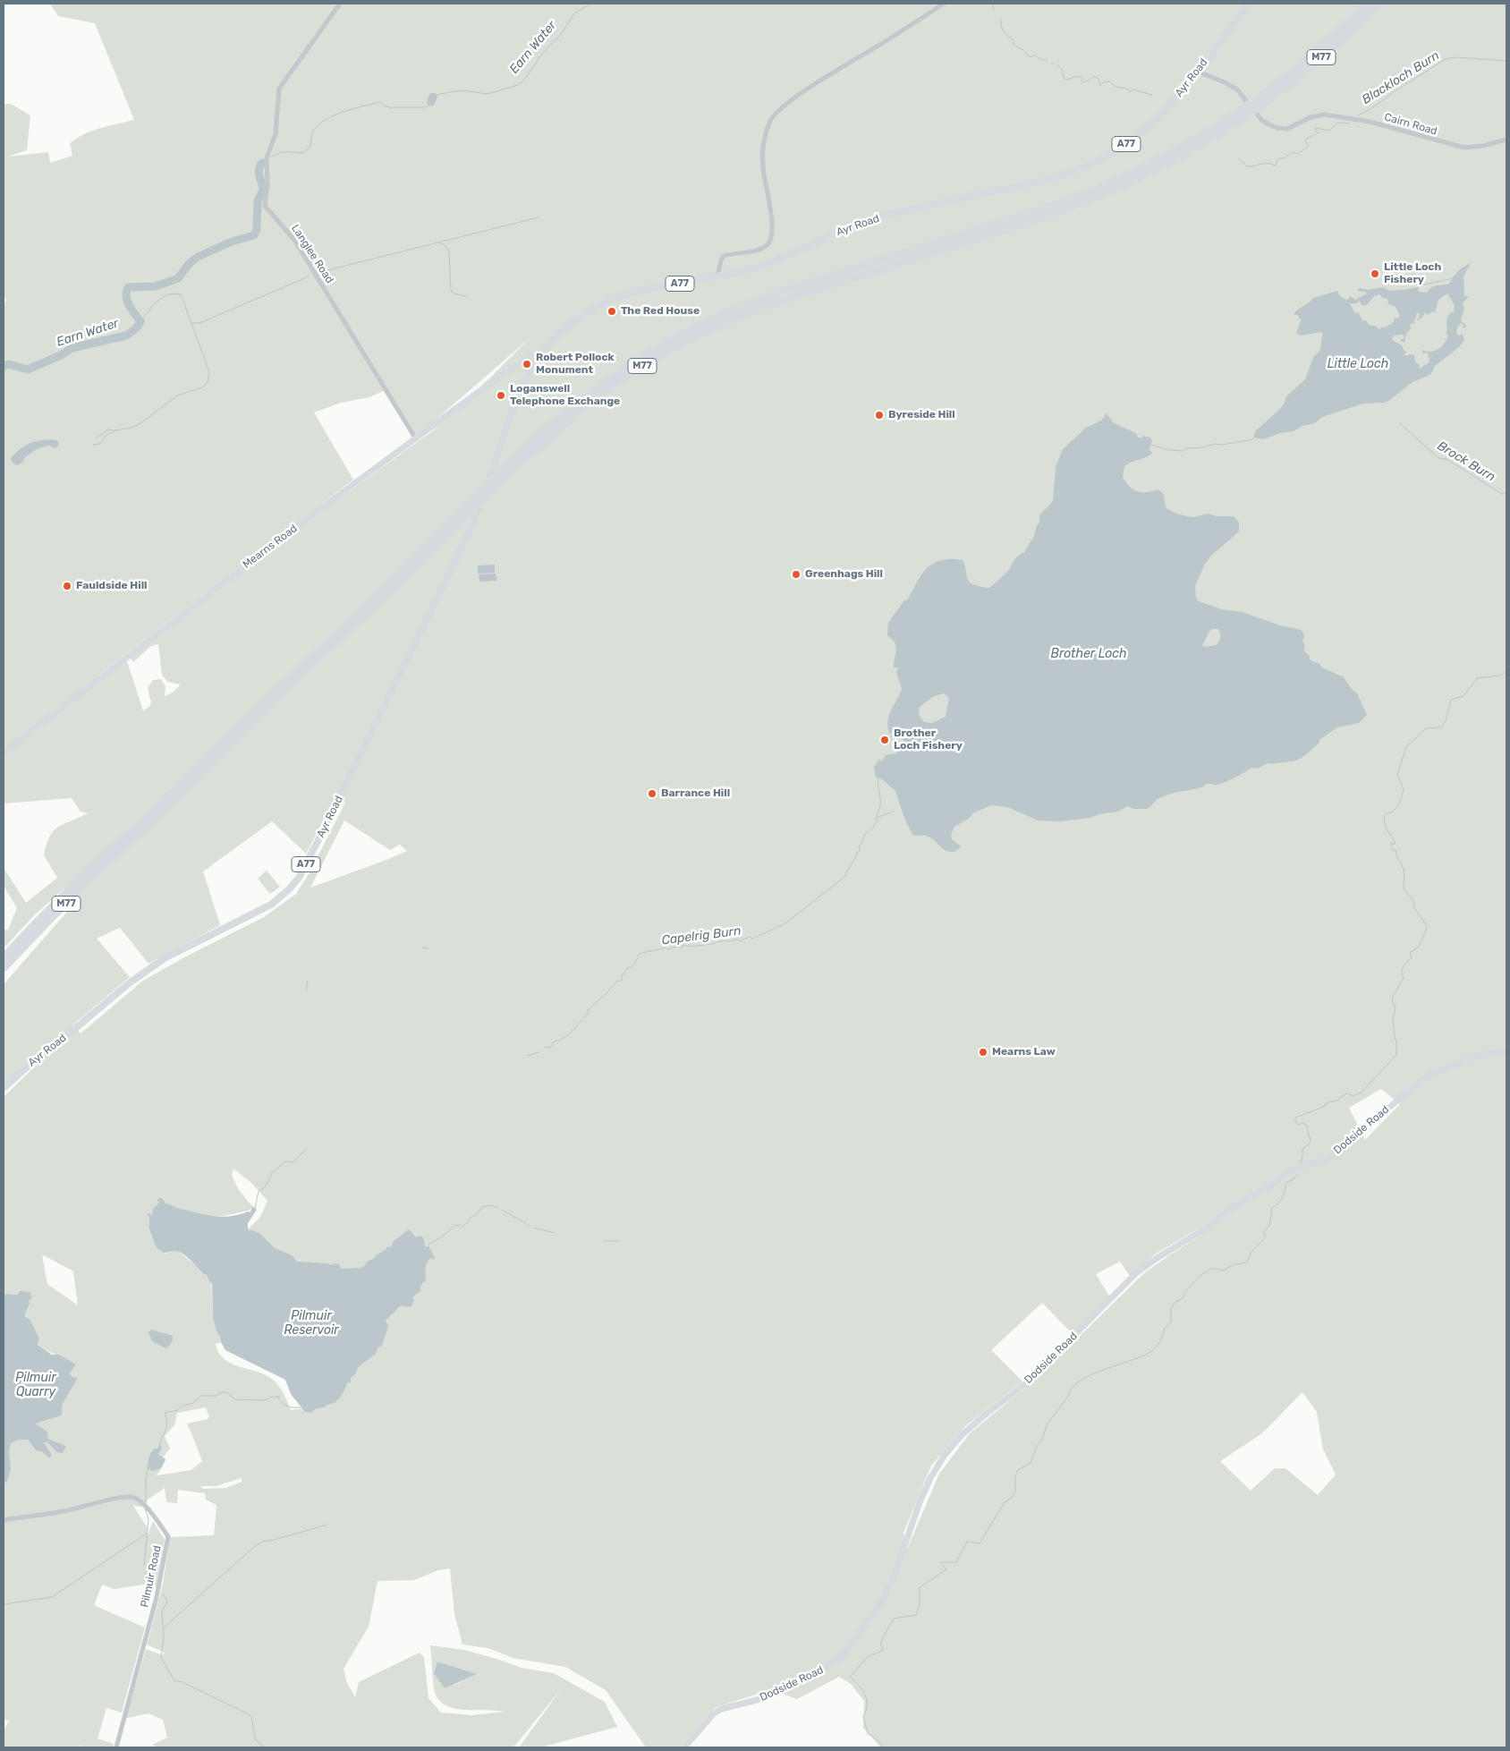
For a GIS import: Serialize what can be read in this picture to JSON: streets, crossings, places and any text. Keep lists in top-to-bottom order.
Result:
{
  "streets": {
    "highway": ["M77"],
    "main road": [
      "Ayr Road",
      "A77",
      "Mearns Road",
      "Dodside Road"
    ],
    "street": ["Cairn Road", "Langlee Road", "Pilmuir Road"]
  },
  "crossings": [
    ["Ayr Road", "Cairn Road"],
    ["Ayr Road", "Mearns Road"],
    ["Langlee Road", "Mearns Road"]
  ],
  "water": [
    "Earn Water",
    "Blackloch Burn",
    "Little Loch",
    "Brock Burn",
    "Brother Loch",
    "Capelrig Burn",
    "Pilmuir Reservoir",
    "Pilmuir Quarry"
  ],
  "places": [
    "Little Loch Fishery",
    "The Red House",
    "Robert Pollock Monument",
    "Loganswell Telephone Exchange",
    "Byreside Hill",
    "Greenhags Hill",
    "Fauldside Hill",
    "Brother Loch Fishery",
    "Barrance Hill",
    "Mearns Law"
  ]
}
